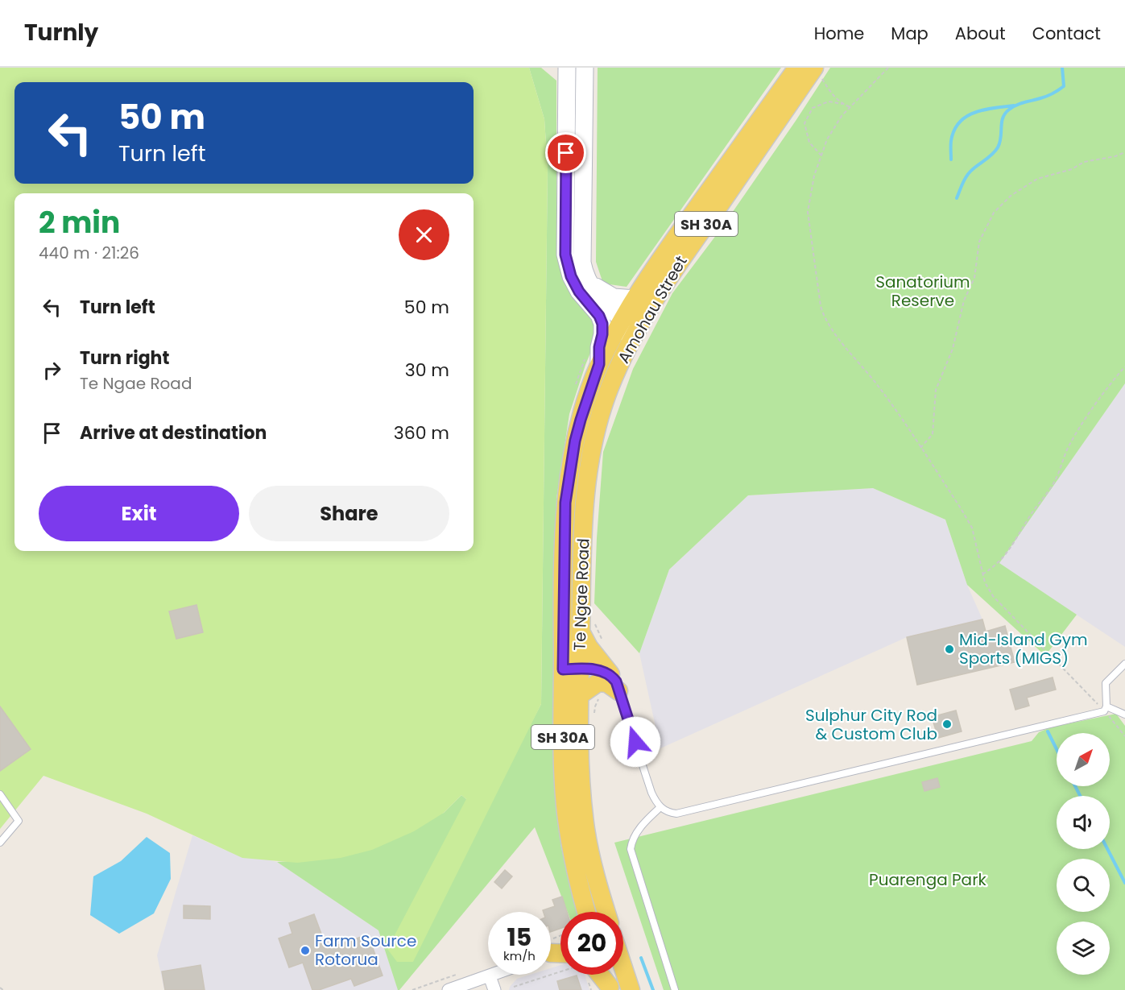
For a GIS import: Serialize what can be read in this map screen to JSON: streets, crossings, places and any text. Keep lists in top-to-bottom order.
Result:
{
  "streets": {
    "main road": ["SH 30A", "Amohau Street", "Te Ngae Road"]
  },
  "crossings": [
    ["Amohau Street", "Te Ngae Road"]
  ],
  "parks": ["Sanatorium Reserve", "Puarenga Park"],
  "places": ["Mid-Island Gym Sports (MIGS)", "Sulphur City Rod & Custom Club", "Farm Source Rotorua"],
  "north": "top right",
  "page": {
    "header": "Turnly",
    "nav": [
      "Home",
      "Map",
      "About",
      "Contact"
    ],
    "turn": ["50 m", "Turn left"],
    "heading": ["2 min", "440 m · 21:26"],
    "list": [
      {
        "name": "Turn left",
        "value": "50 m"
      },
      {
        "name": "Turn right",
        "note": "Te Ngae Road",
        "value": "30 m"
      },
      {
        "name": "Arrive at destination",
        "value": "360 m"
      }
    ],
    "buttons": ["Exit", "Share"],
    "speed": "15 km/h",
    "limit": "20"
  }
}
